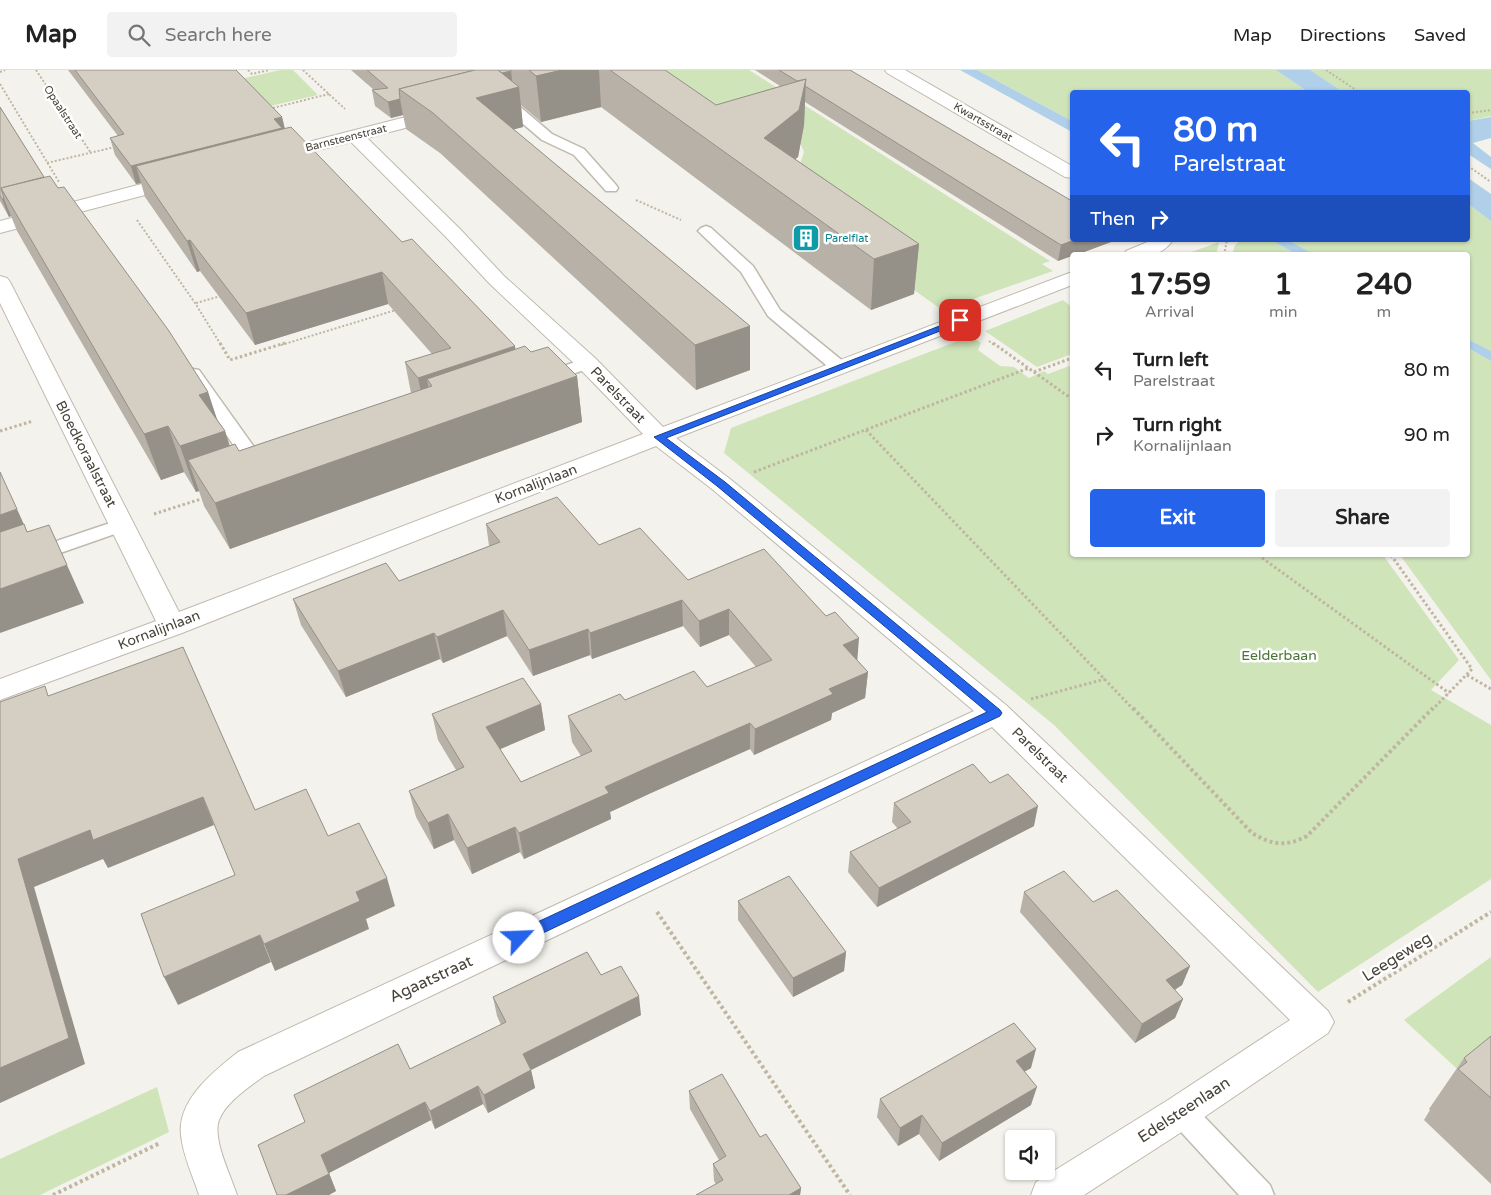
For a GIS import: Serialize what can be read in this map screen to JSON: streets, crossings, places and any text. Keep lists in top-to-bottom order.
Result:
{
  "streets": {
    "street": [
      "Kwartsstraat",
      "Barnsteenstraat",
      "Parelstraat",
      "Bloedkoraalstraat",
      "Kornalijnlaan",
      "Agaatstraat",
      "Edelsteenlaan"
    ],
    "path": ["Opaalstraat", "Leegeweg"]
  },
  "crossings": [
    ["Barnsteenstraat", "Parelstraat"],
    ["Parelstraat", "Kornalijnlaan"],
    ["Parelstraat", "Leegeweg"],
    ["Parelstraat", "Agaatstraat"],
    ["Parelstraat", "Edelsteenlaan"],
    ["Bloedkoraalstraat", "Kornalijnlaan"],
    ["Leegeweg", "Edelsteenlaan"]
  ],
  "parks": ["Eelderbaan"],
  "places": {
    "building": ["Parelflat"]
  },
  "page": {
    "header": "Map",
    "search": "Search here",
    "nav": ["Map", "Directions", "Saved"],
    "turn": ["80 m", "Parelstraat"],
    "then": "Then",
    "eta": [
      "17:59",
      "Arrival",
      "1",
      "min",
      "240",
      "m"
    ],
    "list": [
      {
        "name": "Turn left",
        "note": "Parelstraat",
        "value": "80 m"
      },
      {
        "name": "Turn right",
        "note": "Kornalijnlaan",
        "value": "90 m"
      }
    ],
    "buttons": ["Exit", "Share"]
  }
}
